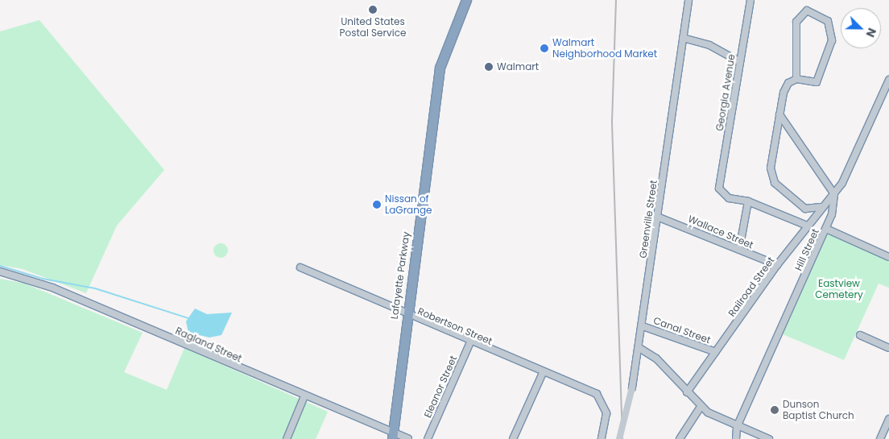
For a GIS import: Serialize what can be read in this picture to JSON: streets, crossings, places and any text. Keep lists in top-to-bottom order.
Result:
{
  "streets": {
    "highway": ["Lafayette Parkway"],
    "street": [
      "Georgia Avenue",
      "Greenville Street",
      "Wallace Street",
      "Hill Street",
      "Railroad Street",
      "Robertson Street",
      "Canal Street",
      "Ragland Street",
      "Eleanor Street"
    ]
  },
  "crossings": [
    ["Greenville Street", "Wallace Street"],
    ["Greenville Street", "Canal Street"],
    ["Wallace Street", "Railroad Street"],
    ["Hill Street", "Railroad Street"],
    ["Lafayette Parkway", "Robertson Street"],
    ["Lafayette Parkway", "Ragland Street"],
    ["Railroad Street", "Canal Street"],
    ["Robertson Street", "Eleanor Street"]
  ],
  "parks": ["Eastview Cemetery"],
  "places": [
    "United States Postal Service",
    "Walmart Neighborhood Market",
    "Walmart",
    "Nissan of LaGrange",
    "Dunson Baptist Church"
  ],
  "north": "bottom right"
}
